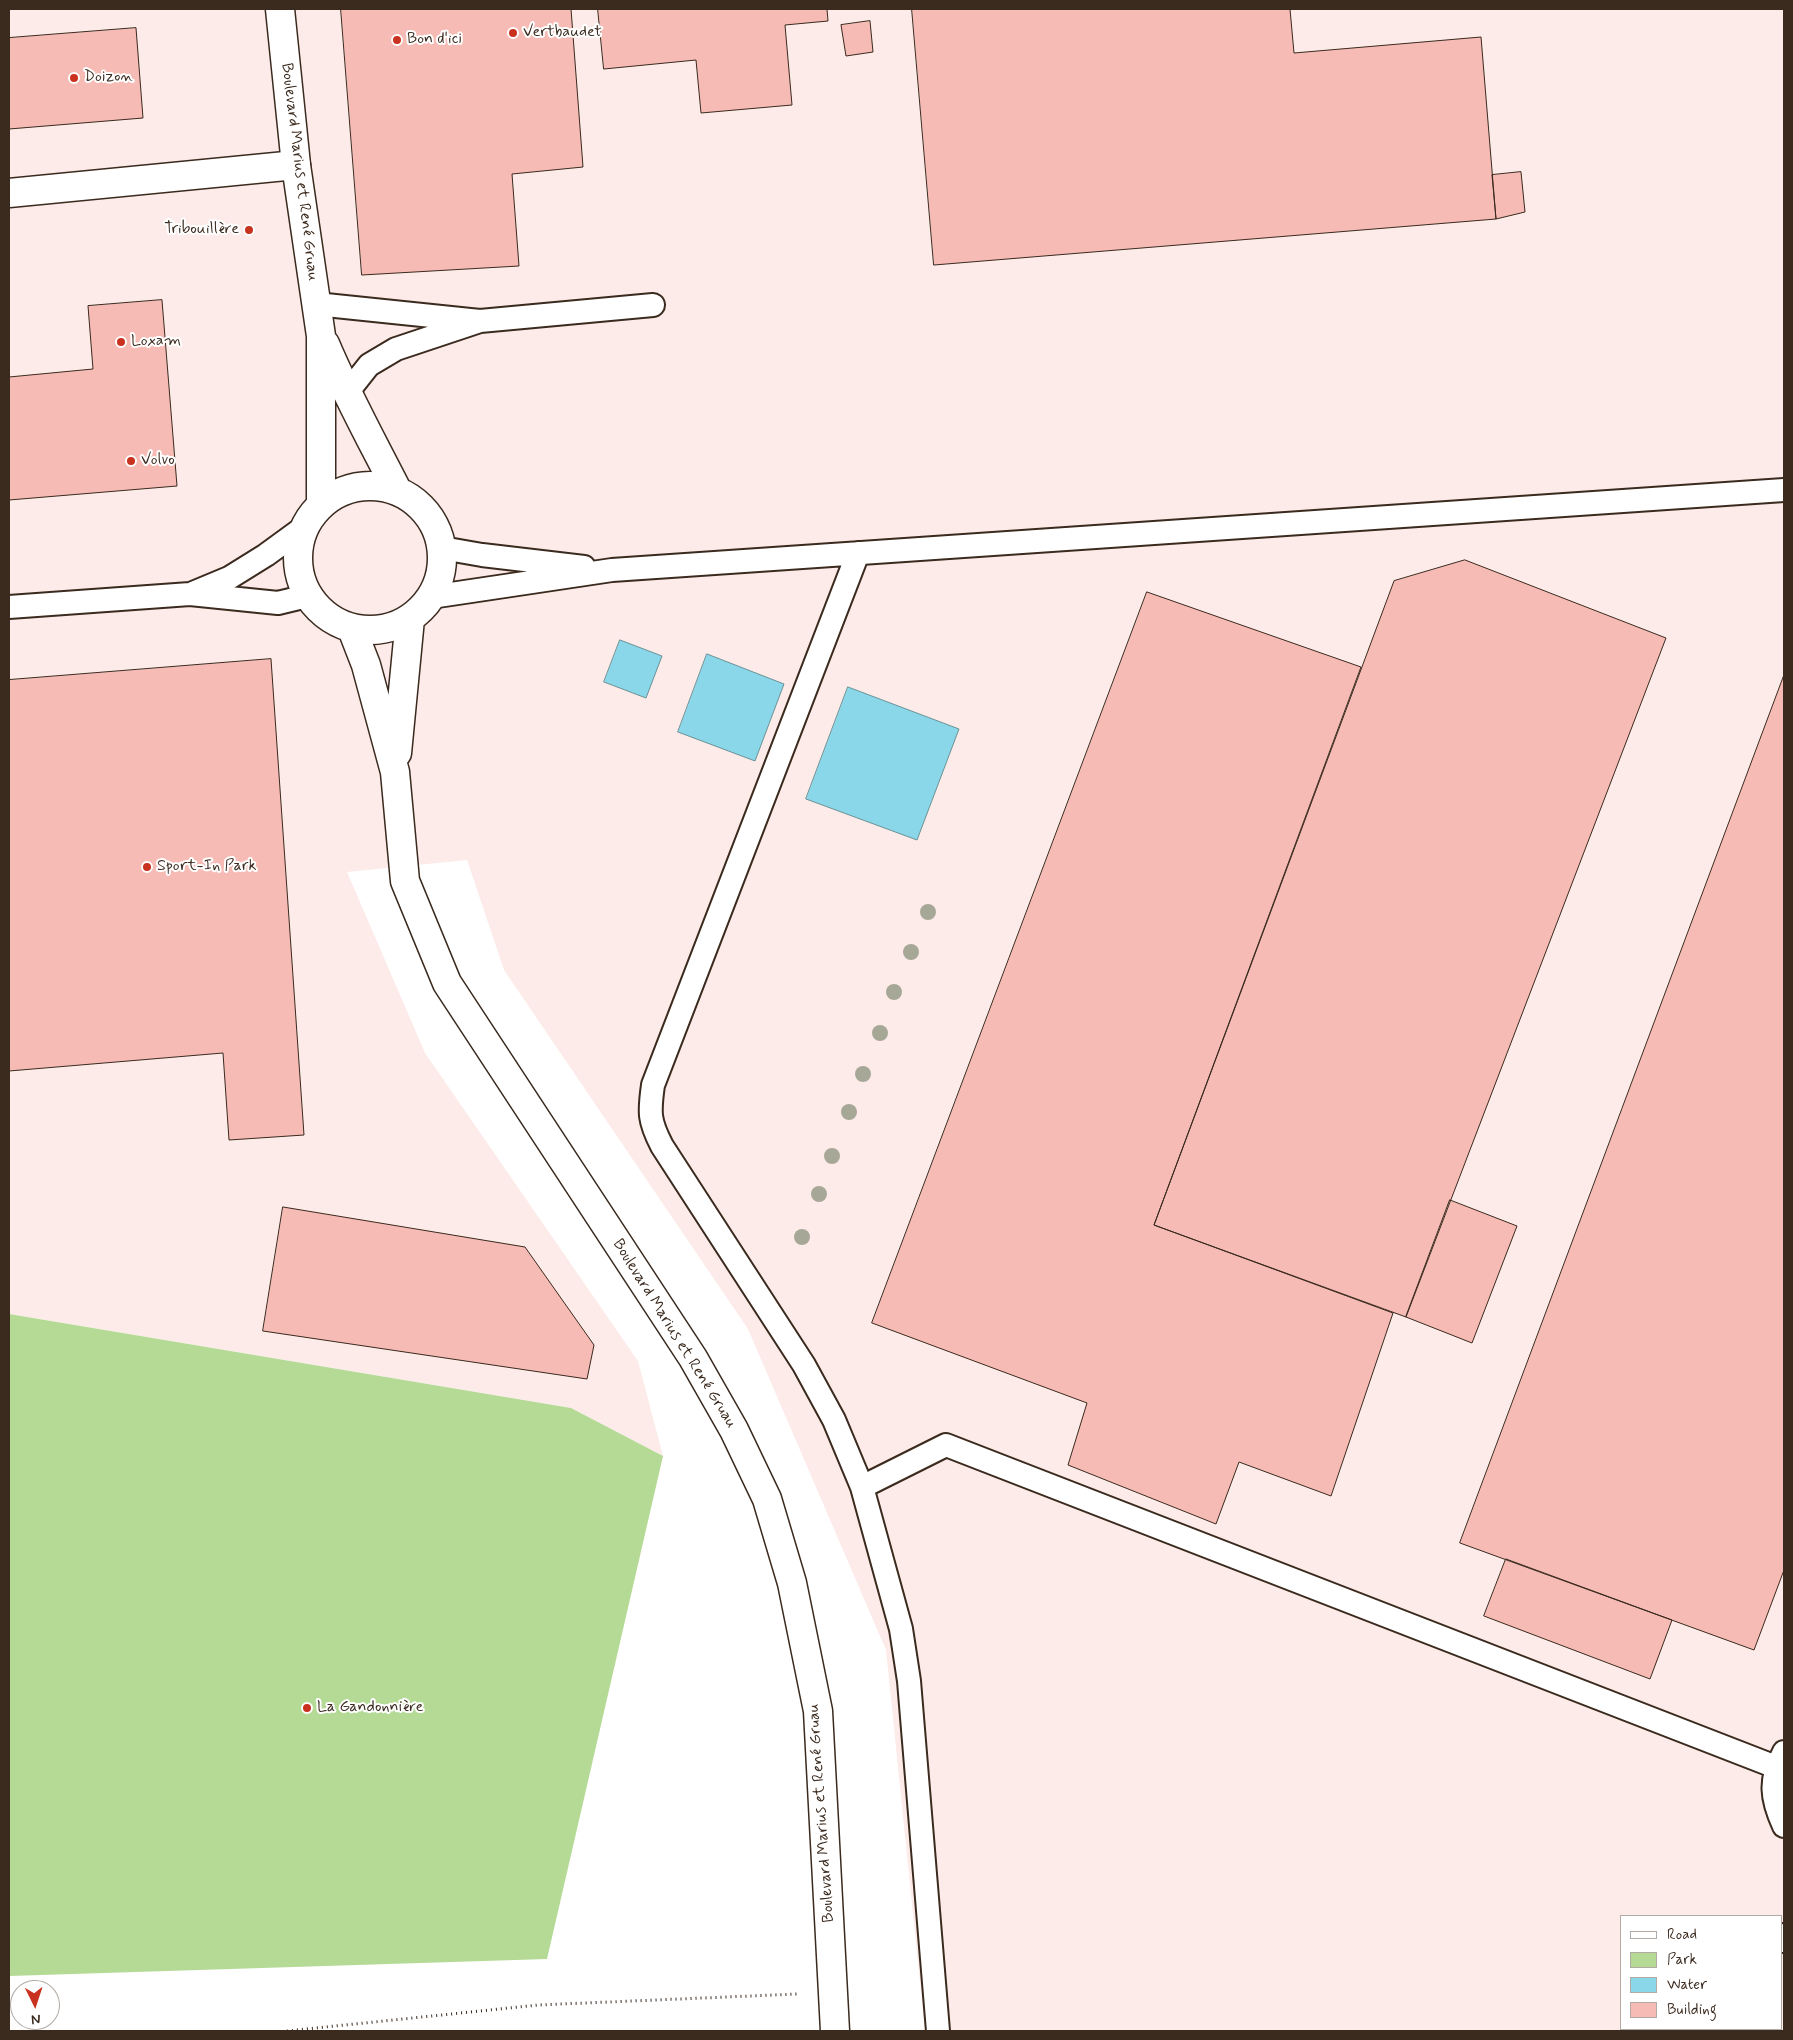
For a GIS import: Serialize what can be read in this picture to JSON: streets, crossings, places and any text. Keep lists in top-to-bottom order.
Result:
{
  "streets": {
    "main road": ["Boulevard Marius et René Gruau"]
  },
  "places": [
    "Vertbaudet",
    "Bon d'ici",
    "Doizon",
    "Tribouillère",
    "Loxam",
    "Volvo",
    "Sport-In Park",
    "La Gandonnière"
  ],
  "legend": [
    "Road",
    "Park",
    "Water",
    "Building"
  ],
  "north": "bottom"
}
